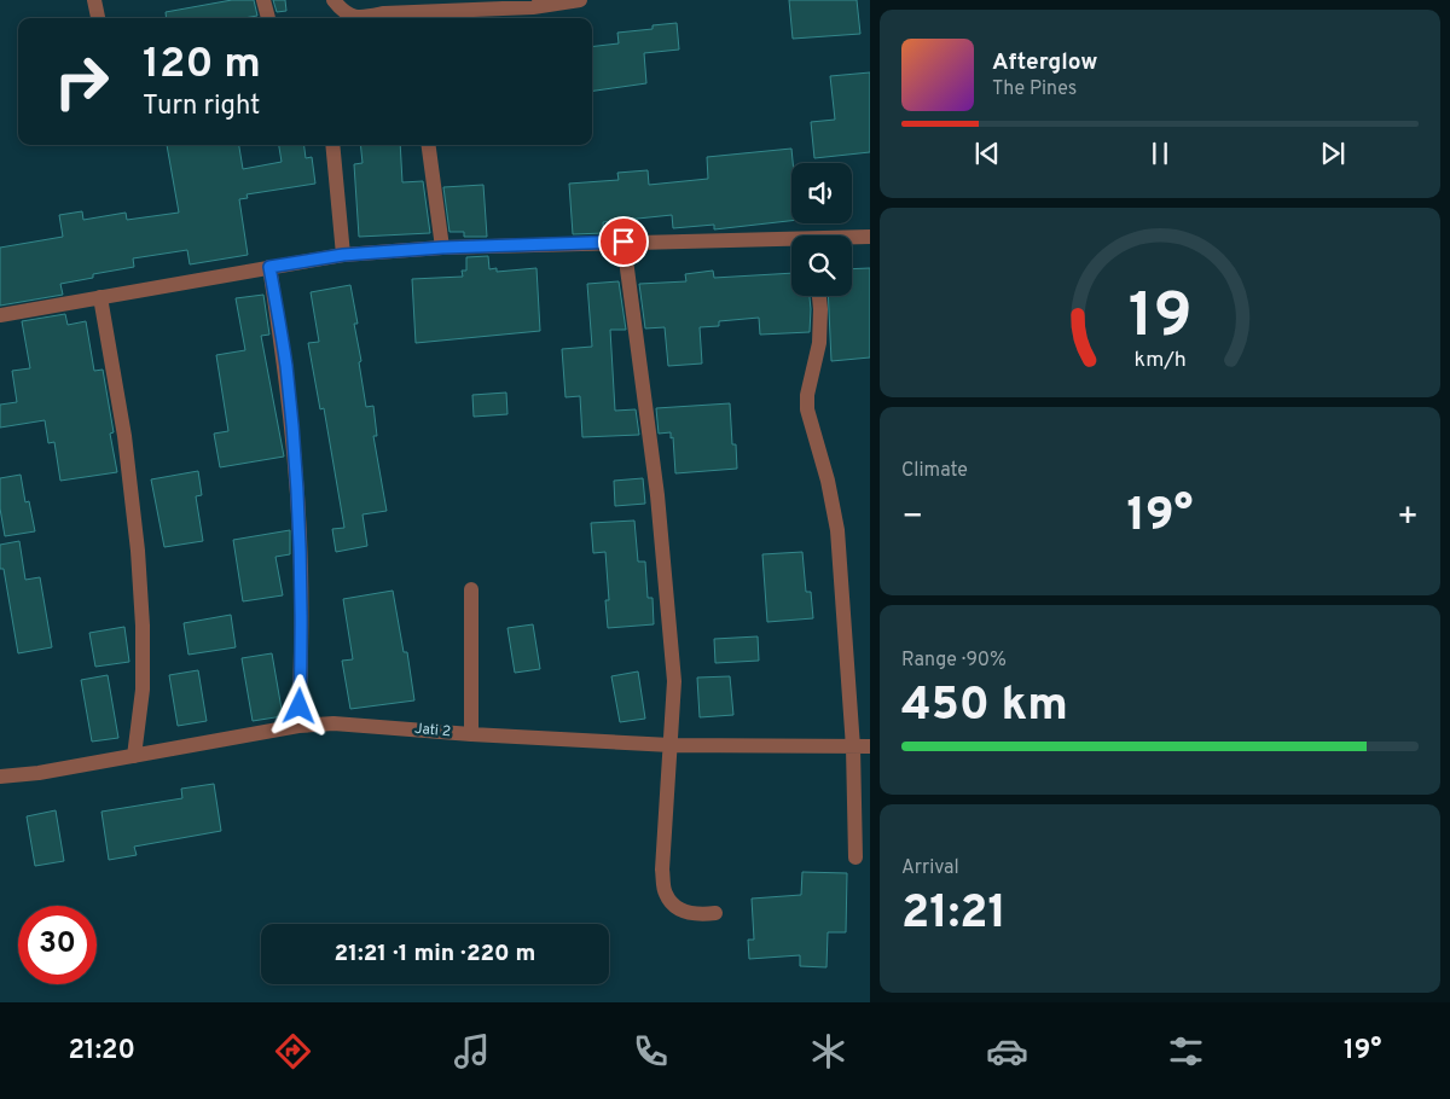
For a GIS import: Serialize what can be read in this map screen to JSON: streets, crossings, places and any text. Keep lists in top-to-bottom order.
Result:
{
  "streets": {
    "street": ["Jati 2"]
  },
  "page": {
    "turn": ["120 m", "Turn right"],
    "song": ["Afterglow", "The Pines"],
    "tile": [
      "Climate",
      ["Range · 90%", "450 km"],
      ["Arrival", "21:21"]
    ],
    "heat": ["−", "19°", "+"],
    "limit": "30",
    "trip": "21:21 · 1 min · 220 m",
    "tabs": ["21:20", "19°"],
    "gauge": ["19", "km/h"]
  }
}
